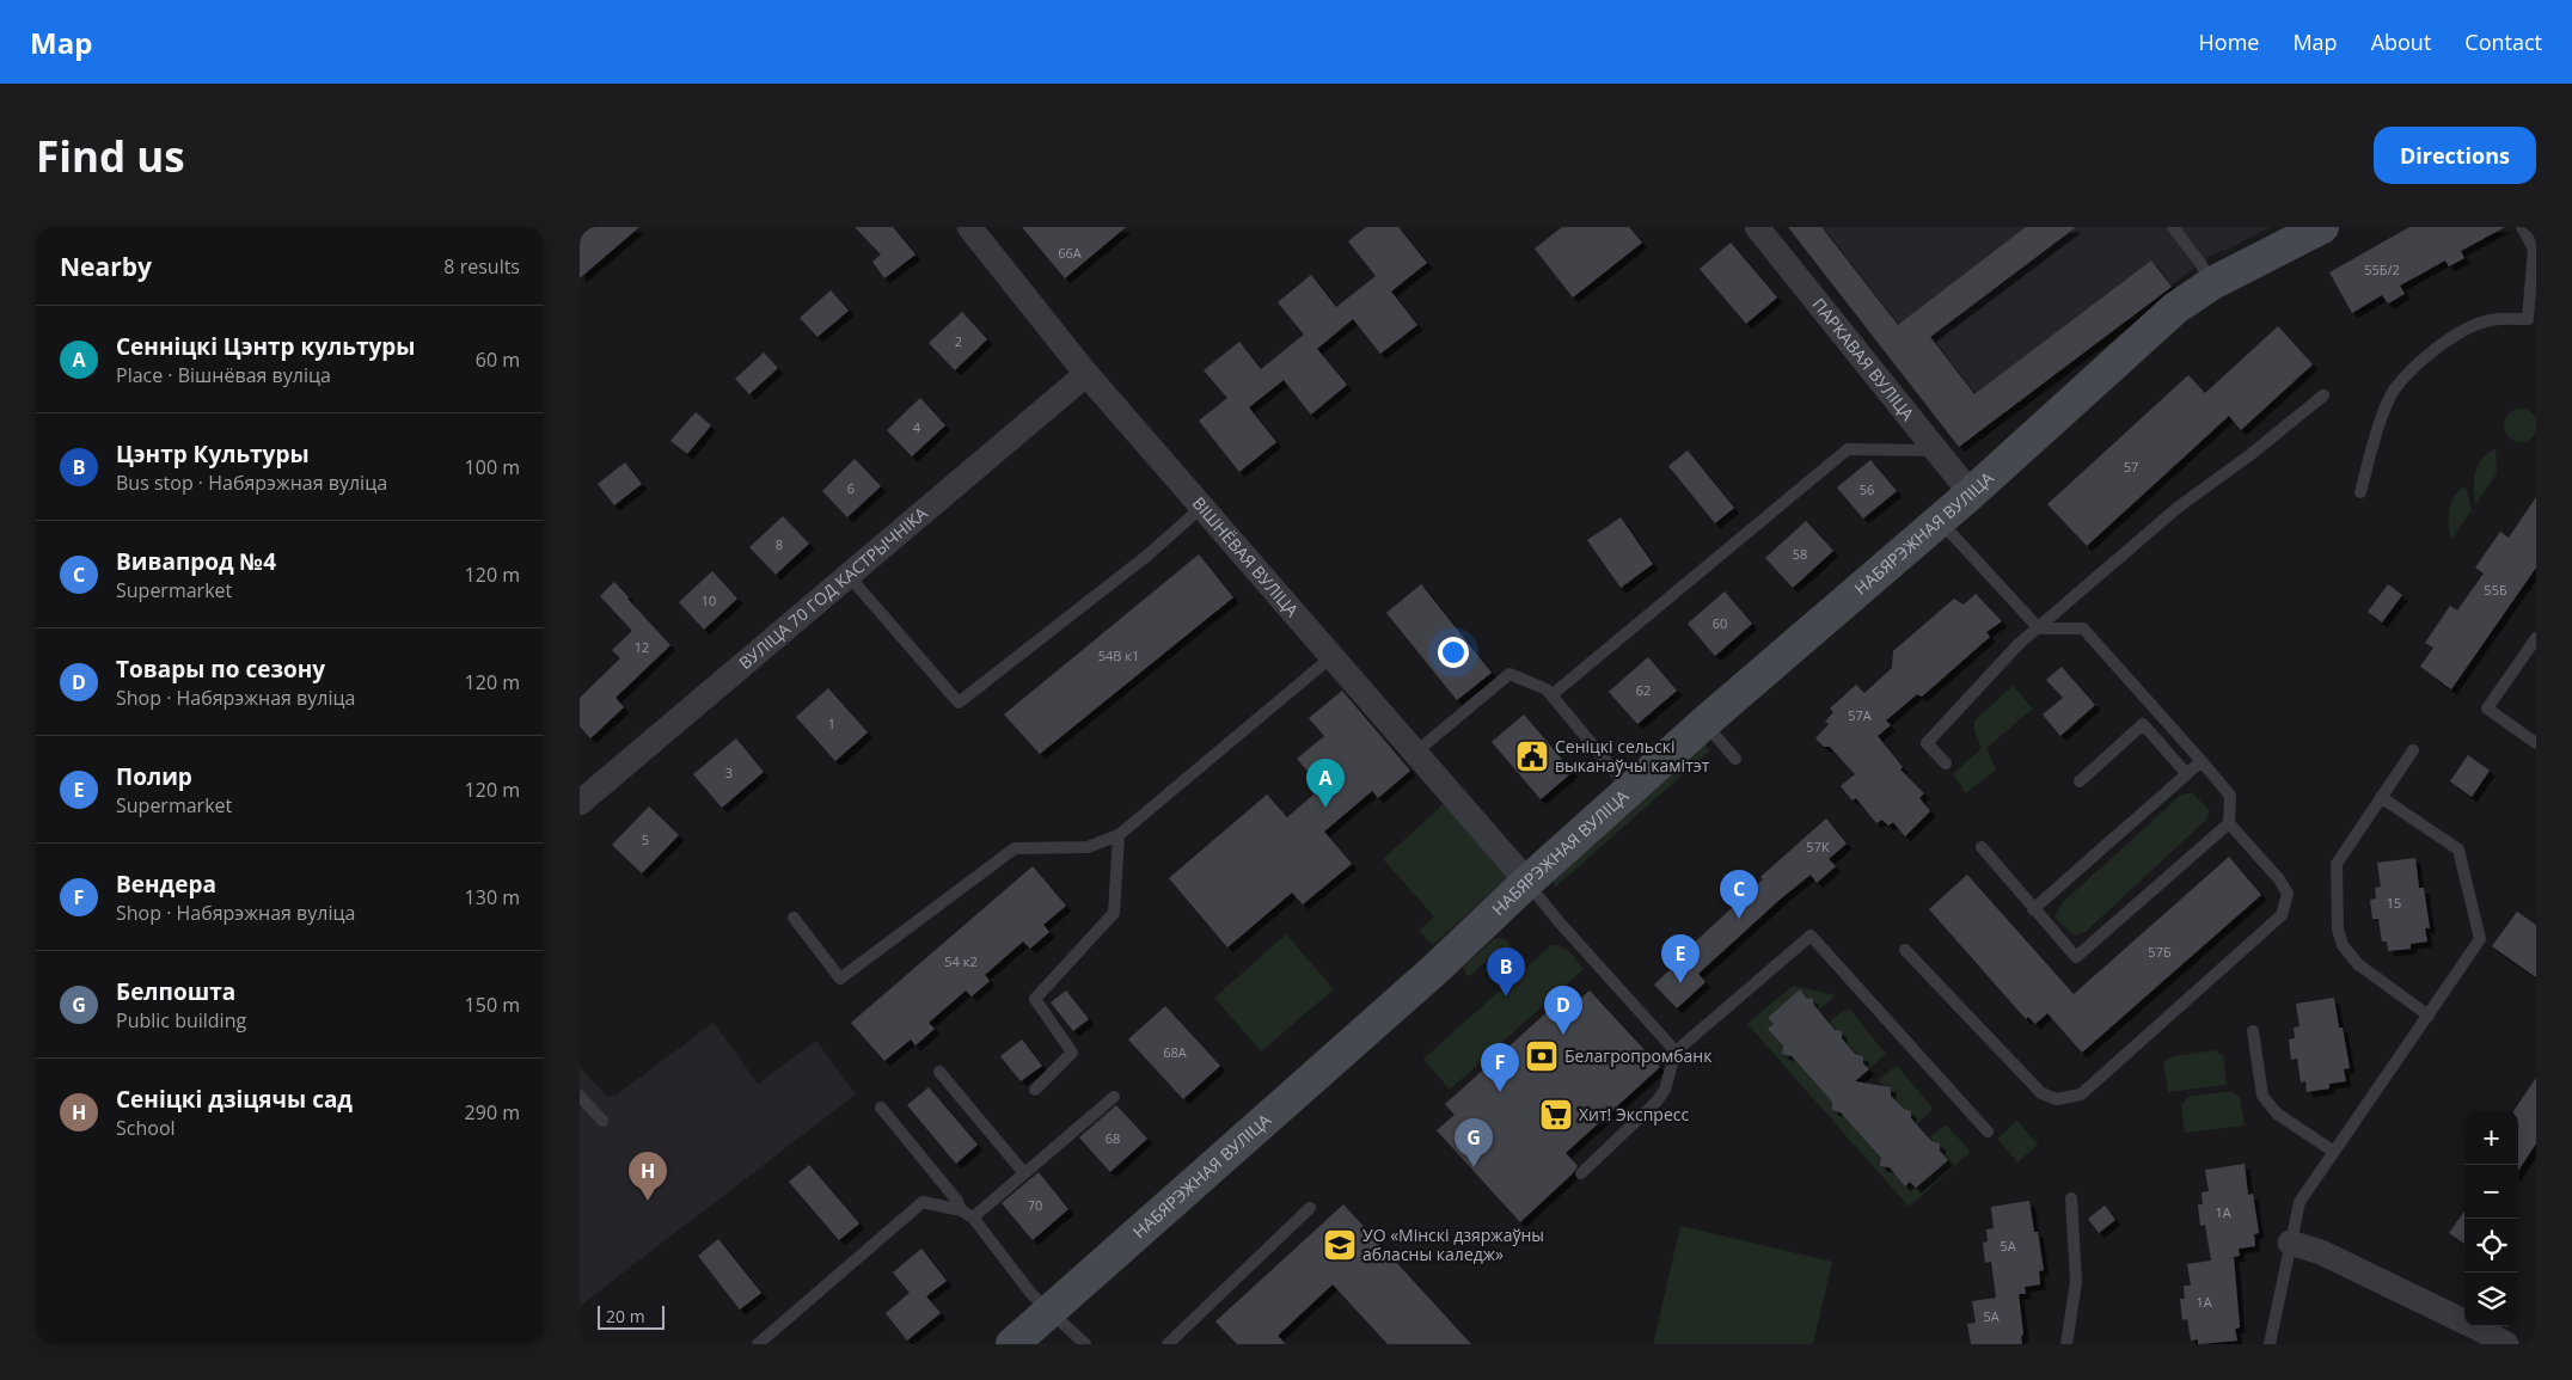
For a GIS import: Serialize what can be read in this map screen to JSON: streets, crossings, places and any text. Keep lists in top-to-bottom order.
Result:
{
  "streets": {
    "street": [
      "ПАРКАВАЯ ВУЛІЦА",
      "НАБЯРЭЖНАЯ ВУЛІЦА",
      "ВІШНЁВАЯ ВУЛІЦА",
      "ВУЛІЦА 70 ГОД КАСТРЫЧНІКА"
    ]
  },
  "crossings": [
    ["ПАРКАВАЯ ВУЛІЦА", "НАБЯРЭЖНАЯ ВУЛІЦА"],
    ["НАБЯРЭЖНАЯ ВУЛІЦА", "ВІШНЁВАЯ ВУЛІЦА"],
    ["ВІШНЁВАЯ ВУЛІЦА", "ВУЛІЦА 70 ГОД КАСТРЫЧНІКА"]
  ],
  "places": {
    "public building": ["Сеніцкі сельскі выканаўчы камітэт"],
    "bank": ["Белагропромбанк"],
    "supermarket": ["Хит! Экспресс"],
    "school or university": ["УО «Мінскі дзяржаўны абласны каледж»"]
  },
  "house_numbers": [
    "66А",
    "55Б/2",
    "2",
    "4",
    "57",
    "6",
    "56",
    "8",
    "58",
    "55Б",
    "10",
    "60",
    "12",
    "54В к1",
    "62",
    "57А",
    "1",
    "3",
    "5",
    "57К",
    "15",
    "57Б",
    "54 к2",
    "68А",
    "68",
    "70",
    "1А",
    "5А",
    "1А",
    "5А"
  ],
  "scale_bar": "20 m",
  "page": {
    "header": "Map",
    "nav": [
      "Home",
      "Map",
      "About",
      "Contact"
    ],
    "buttons": "Directions",
    "title": "Find us",
    "heading": ["Nearby", "8 results"],
    "list": [
      {
        "mark": "A",
        "name": "Сенніцкі Цэнтр культуры",
        "note": "Place · Вішнёвая вуліца",
        "value": "60 m"
      },
      {
        "mark": "B",
        "name": "Цэнтр Культуры",
        "note": "Bus stop · Набярэжная вуліца",
        "value": "100 m"
      },
      {
        "mark": "C",
        "name": "Вивапрод №4",
        "note": "Supermarket",
        "value": "120 m"
      },
      {
        "mark": "D",
        "name": "Товары по сезону",
        "note": "Shop · Набярэжная вуліца",
        "value": "120 m"
      },
      {
        "mark": "E",
        "name": "Полир",
        "note": "Supermarket",
        "value": "120 m"
      },
      {
        "mark": "F",
        "name": "Вендера",
        "note": "Shop · Набярэжная вуліца",
        "value": "130 m"
      },
      {
        "mark": "G",
        "name": "Белпошта",
        "note": "Public building",
        "value": "150 m"
      },
      {
        "mark": "H",
        "name": "Сеніцкі дзіцячы сад",
        "note": "School",
        "value": "290 m"
      }
    ],
    "pins": [
      "A",
      "C",
      "E",
      "B",
      "D",
      "F",
      "G",
      "H"
    ],
    "map_buttons": ["+", "−"],
    "scale": "20 m"
  }
}
